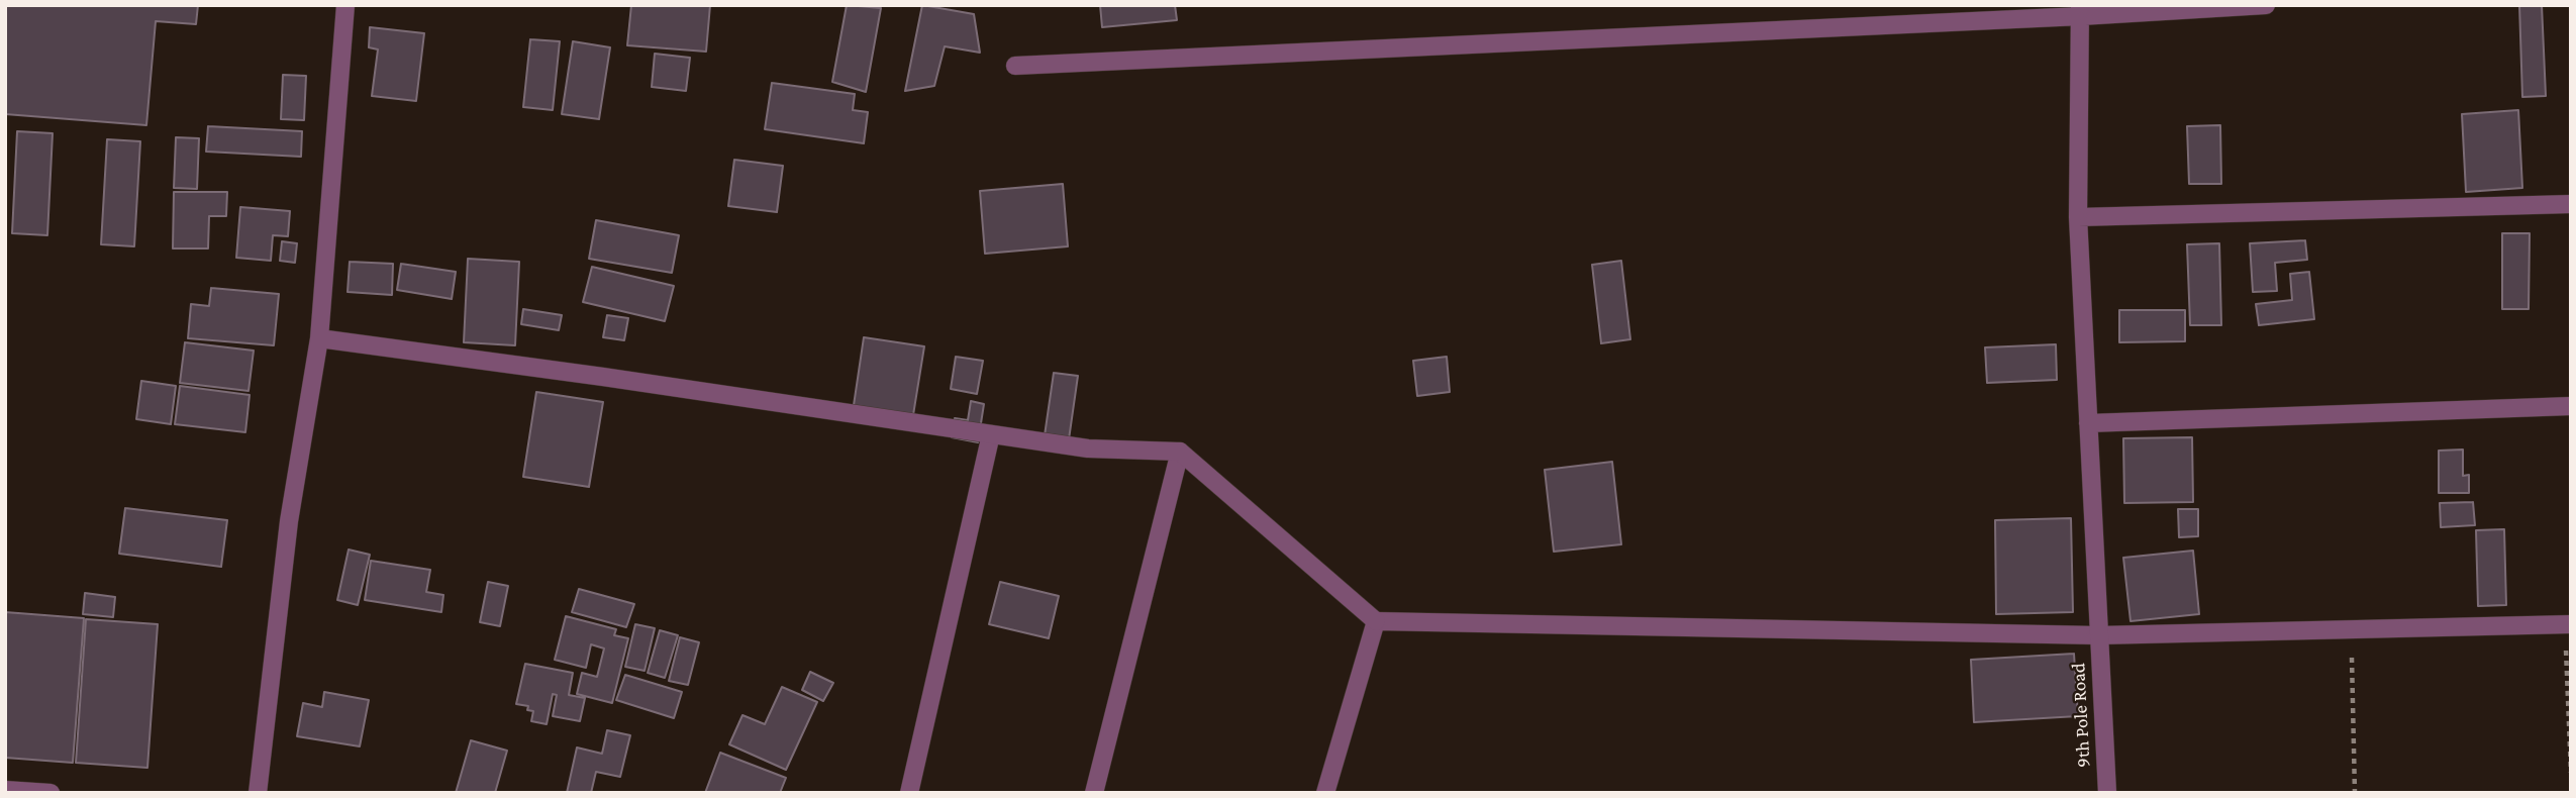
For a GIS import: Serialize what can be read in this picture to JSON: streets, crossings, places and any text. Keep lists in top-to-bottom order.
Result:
{
  "streets": {
    "street": ["9th Pole Road"]
  }
}
